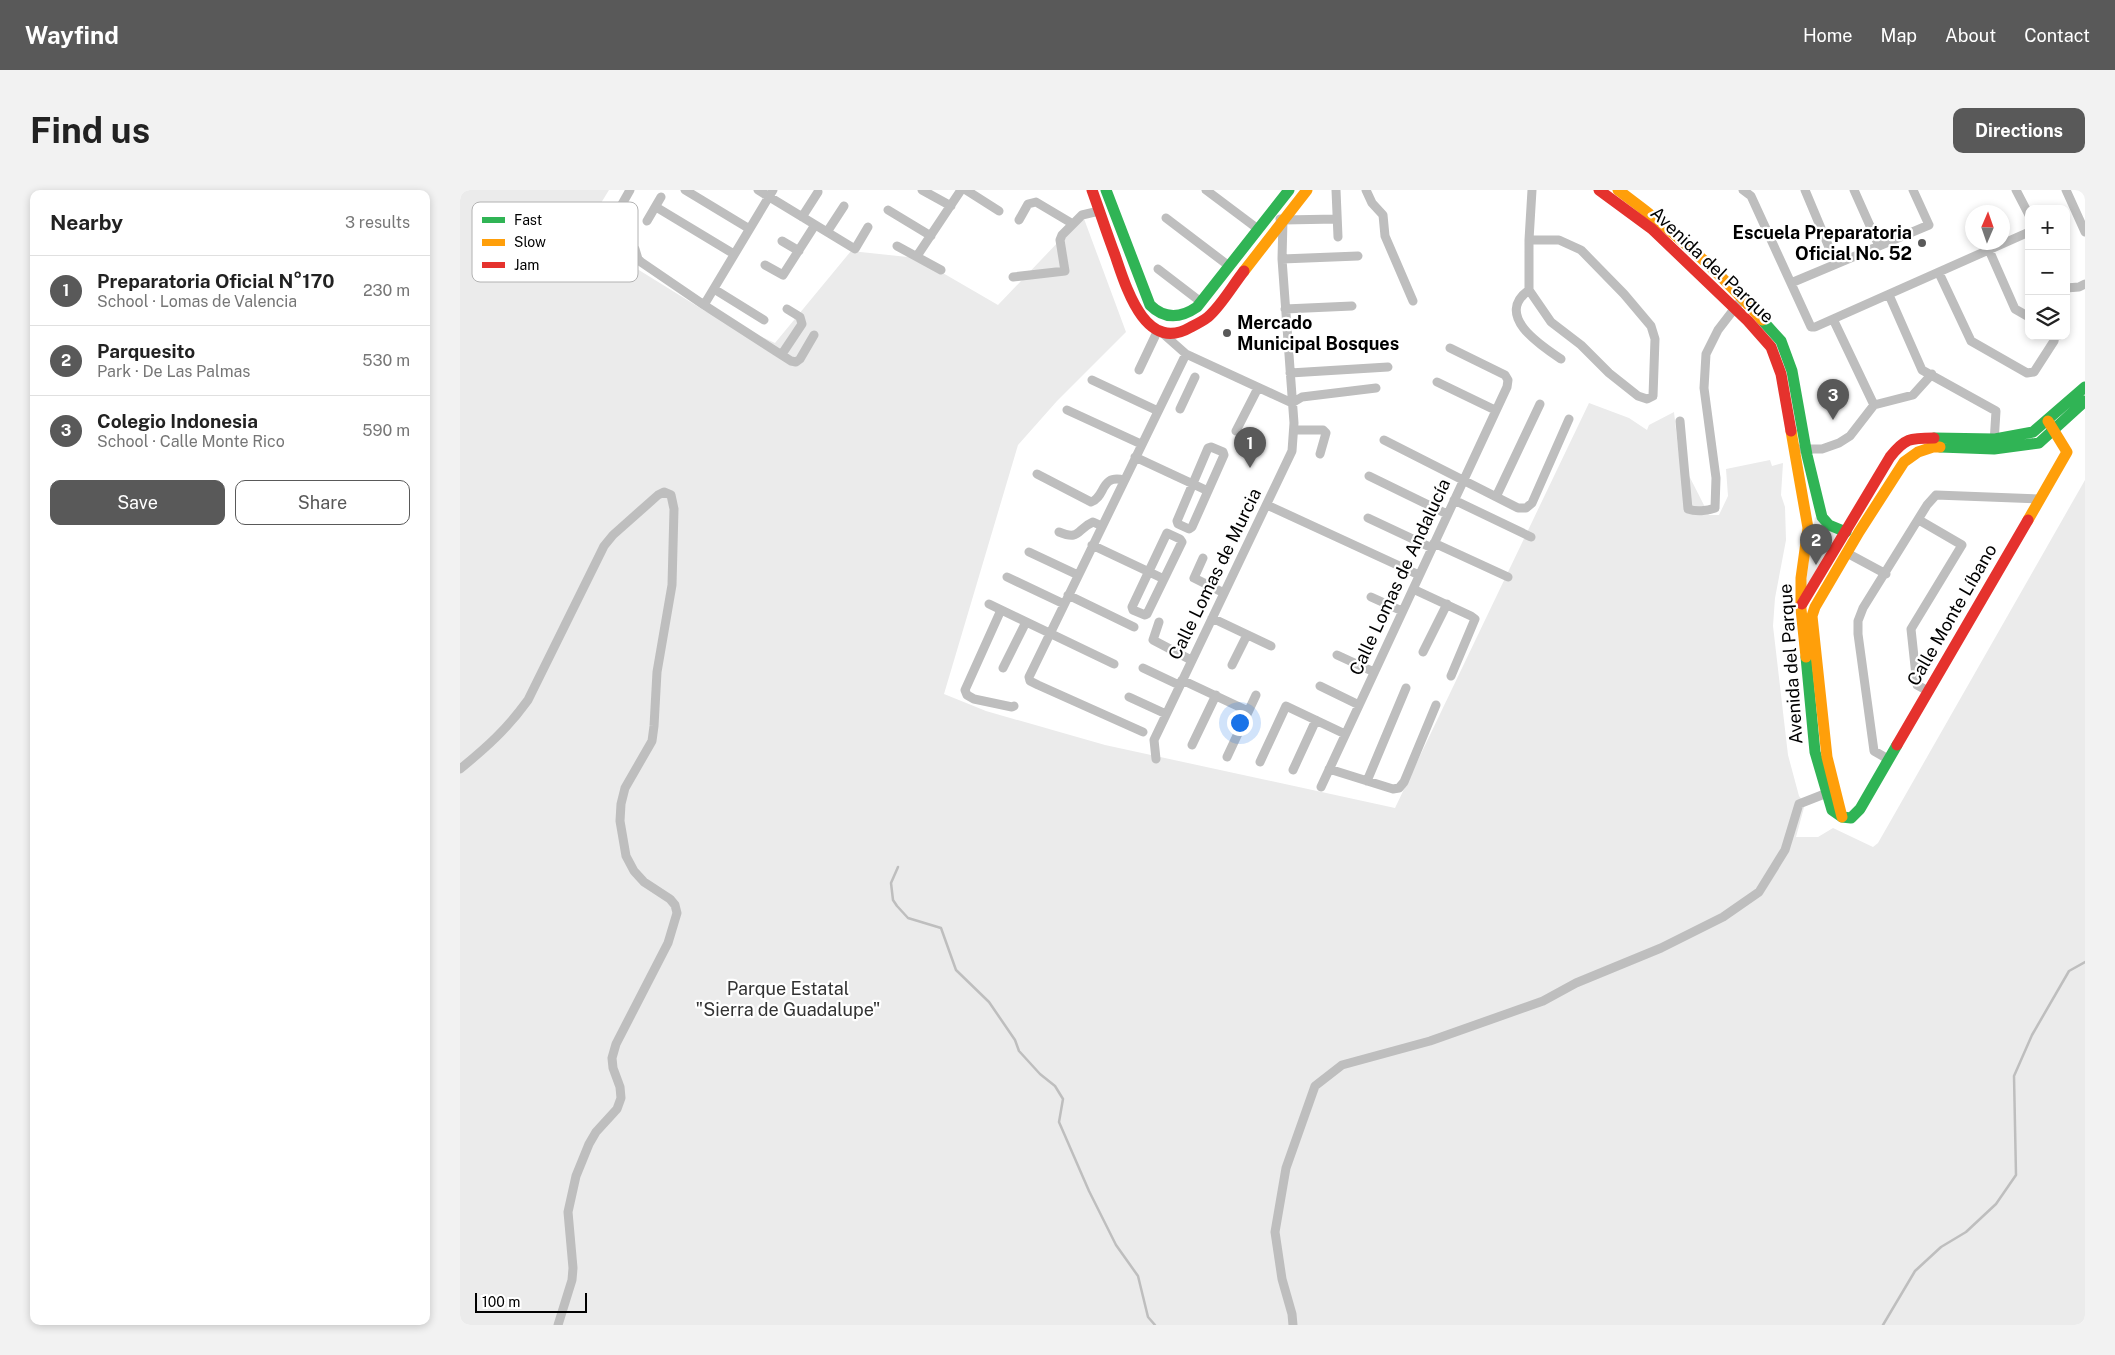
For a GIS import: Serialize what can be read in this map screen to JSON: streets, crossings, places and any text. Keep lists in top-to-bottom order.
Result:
{
  "streets": {
    "street": [
      "Avenida del Parque",
      "Calle Lomas de Murcia",
      "Calle Lomas de Andalucía",
      "Calle Monte Líbano"
    ]
  },
  "crossings": [
    ["Avenida del Parque", "Calle Monte Líbano"]
  ],
  "parks": ["Parque Estatal \"Sierra de Guadalupe\""],
  "places": ["Escuela Preparatoria Oficial No. 52", "Mercado Municipal Bosques"],
  "legend": ["Fast", "Slow", "Jam"],
  "scale_bar": "100 m",
  "north": "top",
  "page": {
    "header": "Wayfind",
    "nav": [
      "Home",
      "Map",
      "About",
      "Contact"
    ],
    "buttons": [
      "Directions",
      ["Save", "Share"]
    ],
    "title": "Find us",
    "heading": ["Nearby", "3 results"],
    "map_buttons": ["+", "−"],
    "list": [
      {
        "mark": "1",
        "name": "Preparatoria Oficial N°170",
        "note": "School · Lomas de Valencia",
        "value": "230 m"
      },
      {
        "mark": "2",
        "name": "Parquesito",
        "note": "Park · De Las Palmas",
        "value": "530 m"
      },
      {
        "mark": "3",
        "name": "Colegio Indonesia",
        "note": "School · Calle Monte Rico",
        "value": "590 m"
      }
    ],
    "pins": ["3", "1", "2"],
    "scale": "100 m"
  }
}
